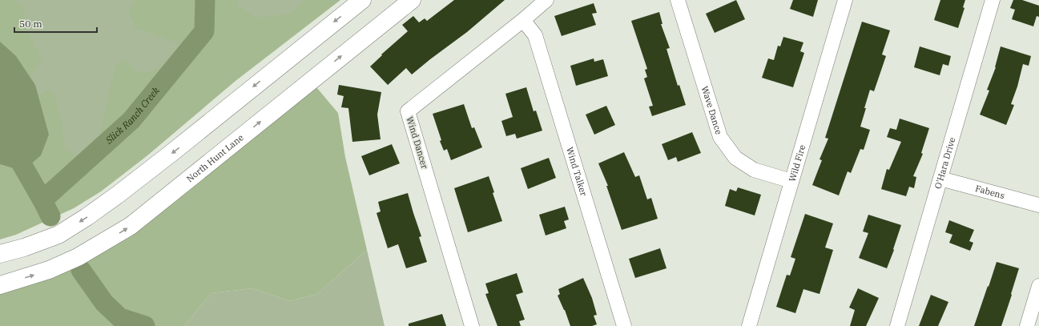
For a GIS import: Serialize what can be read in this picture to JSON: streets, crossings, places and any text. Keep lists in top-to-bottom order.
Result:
{
  "streets": {
    "main road": ["North Hunt Lane"],
    "street": [
      "Wave Dance",
      "Wind Dancer",
      "Wild Fire",
      "O'Hara Drive",
      "Wind Talker",
      "Fabens"
    ]
  },
  "crossings": [
    ["Wave Dance", "Wild Fire"],
    ["Wind Dancer", "Wind Talker"],
    ["O'Hara Drive", "Fabens"]
  ],
  "water": ["Slick Ranch Creek"],
  "scale_bar": "50 m"
}
